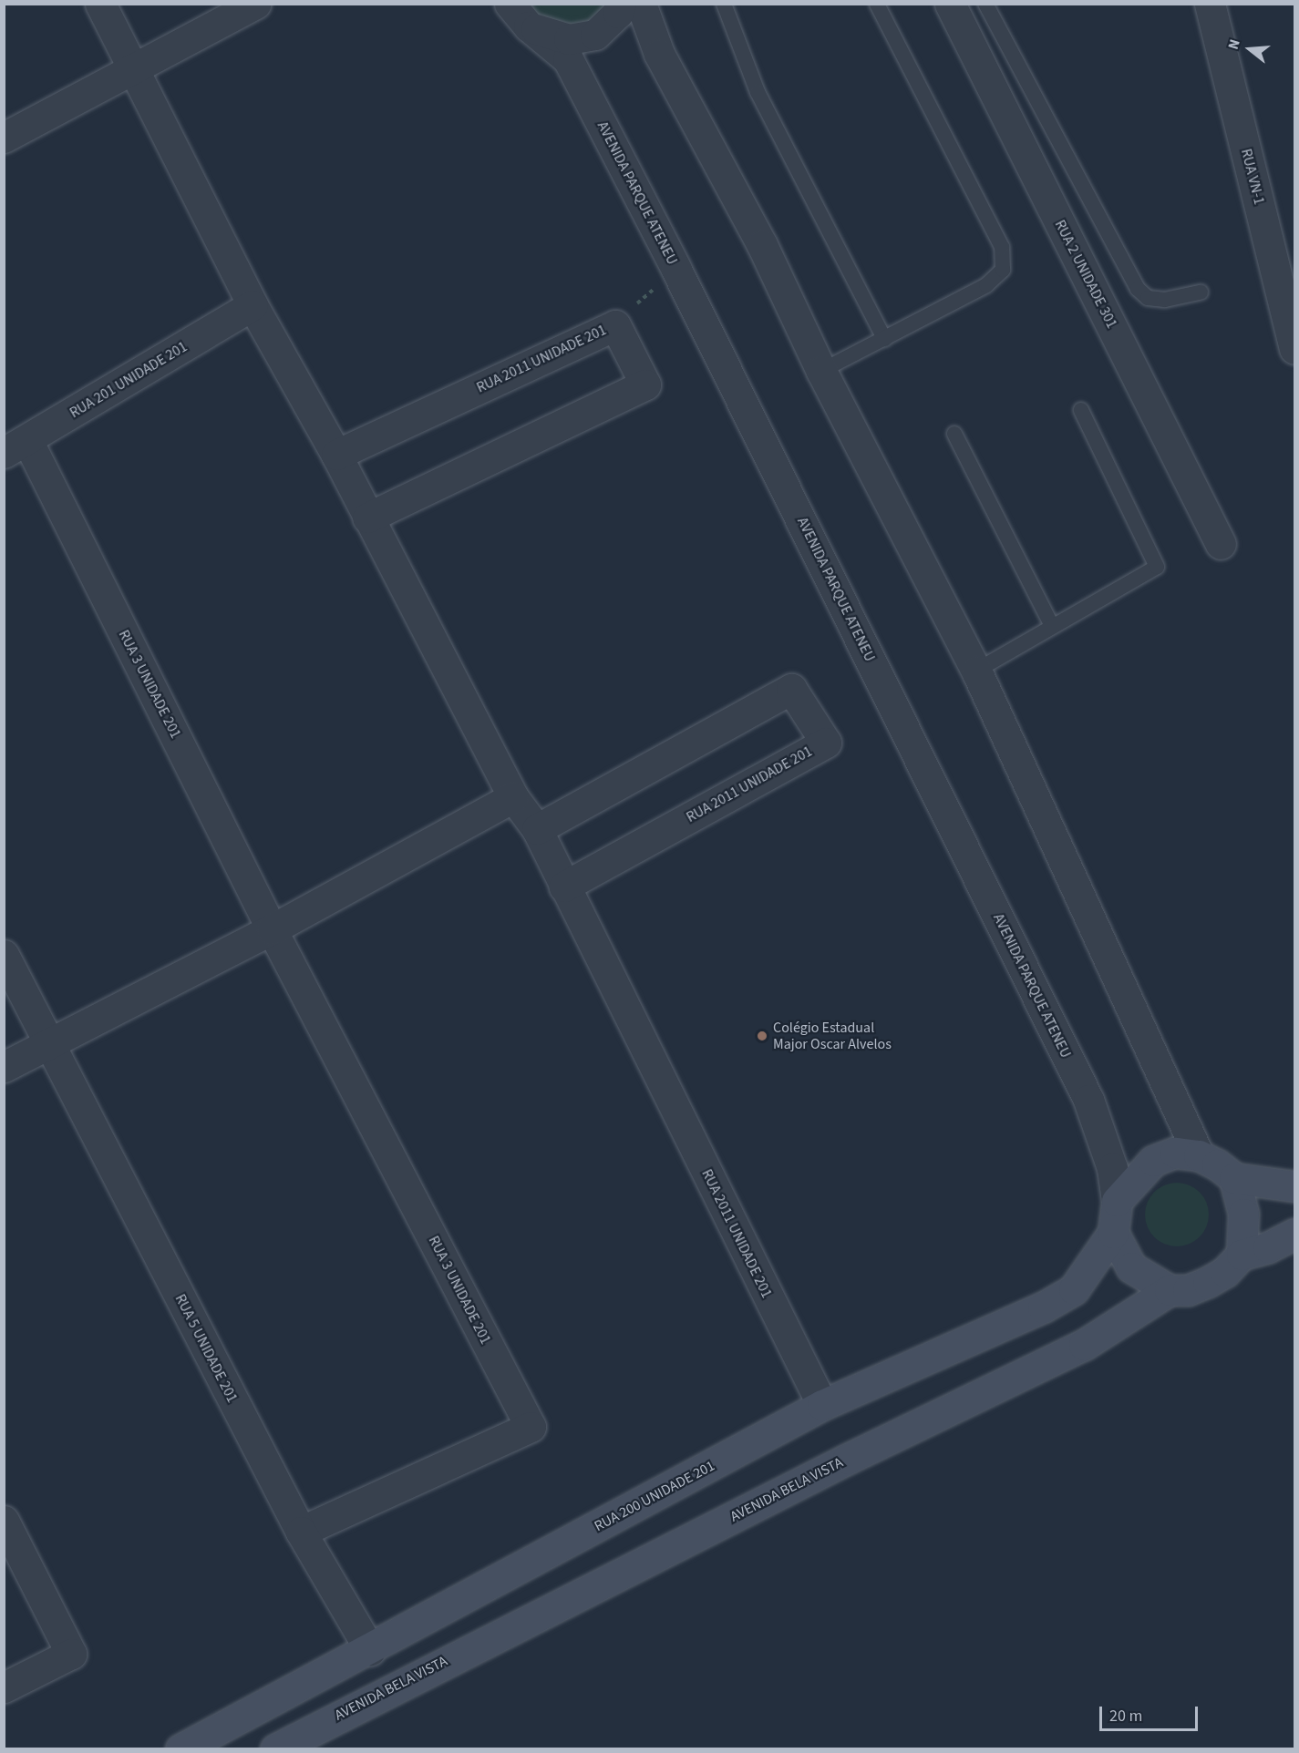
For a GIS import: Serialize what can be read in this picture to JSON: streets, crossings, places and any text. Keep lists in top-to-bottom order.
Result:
{
  "streets": {
    "main road": ["AVENIDA BELA VISTA", "RUA 200 UNIDADE 201"],
    "street": [
      "RUA VN-1",
      "AVENIDA PARQUE ATENEU",
      "RUA 2 UNIDADE 301",
      "RUA 2011 UNIDADE 201",
      "RUA 201 UNIDADE 201",
      "RUA 3 UNIDADE 201",
      "RUA 5 UNIDADE 201"
    ]
  },
  "crossings": [
    ["AVENIDA PARQUE ATENEU", "AVENIDA BELA VISTA"],
    ["AVENIDA PARQUE ATENEU", "RUA 200 UNIDADE 201"],
    ["RUA 2011 UNIDADE 201", "RUA 201 UNIDADE 201"],
    ["RUA 2011 UNIDADE 201", "RUA 200 UNIDADE 201"],
    ["RUA 201 UNIDADE 201", "RUA 3 UNIDADE 201"],
    ["RUA 3 UNIDADE 201", "RUA 5 UNIDADE 201"],
    ["RUA 5 UNIDADE 201", "RUA 200 UNIDADE 201"],
    ["AVENIDA BELA VISTA", "RUA 200 UNIDADE 201"]
  ],
  "places": ["Colégio Estadual Major Oscar Alvelos"],
  "scale_bar": "20 m",
  "north": "left"
}
